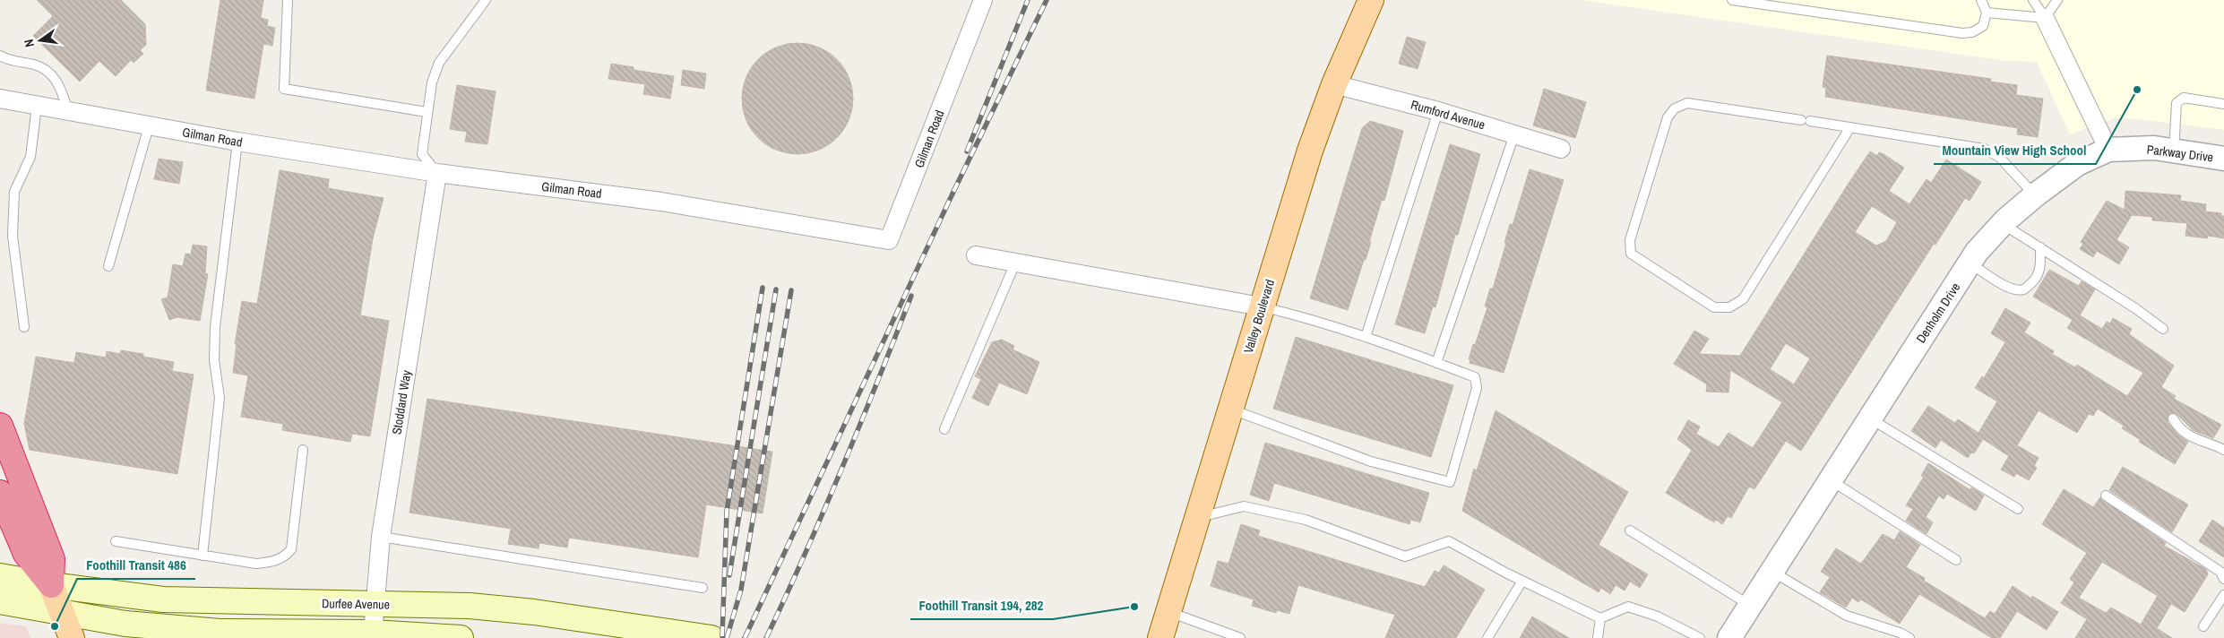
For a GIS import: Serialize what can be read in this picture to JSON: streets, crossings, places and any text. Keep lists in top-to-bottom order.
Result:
{
  "streets": {
    "main road": ["Valley Boulevard", "Durfee Avenue"],
    "street": [
      "Rumford Avenue",
      "Gilman Road",
      "Parkway Drive",
      "Denholm Drive",
      "Stoddard Way"
    ]
  },
  "crossings": [
    ["Rumford Avenue", "Valley Boulevard"],
    ["Gilman Road", "Stoddard Way"],
    ["Parkway Drive", "Denholm Drive"],
    ["Stoddard Way", "Durfee Avenue"]
  ],
  "places": ["Mountain View High School", "Foothill Transit 194, 282", "Foothill Transit 486"],
  "north": "left"
}
